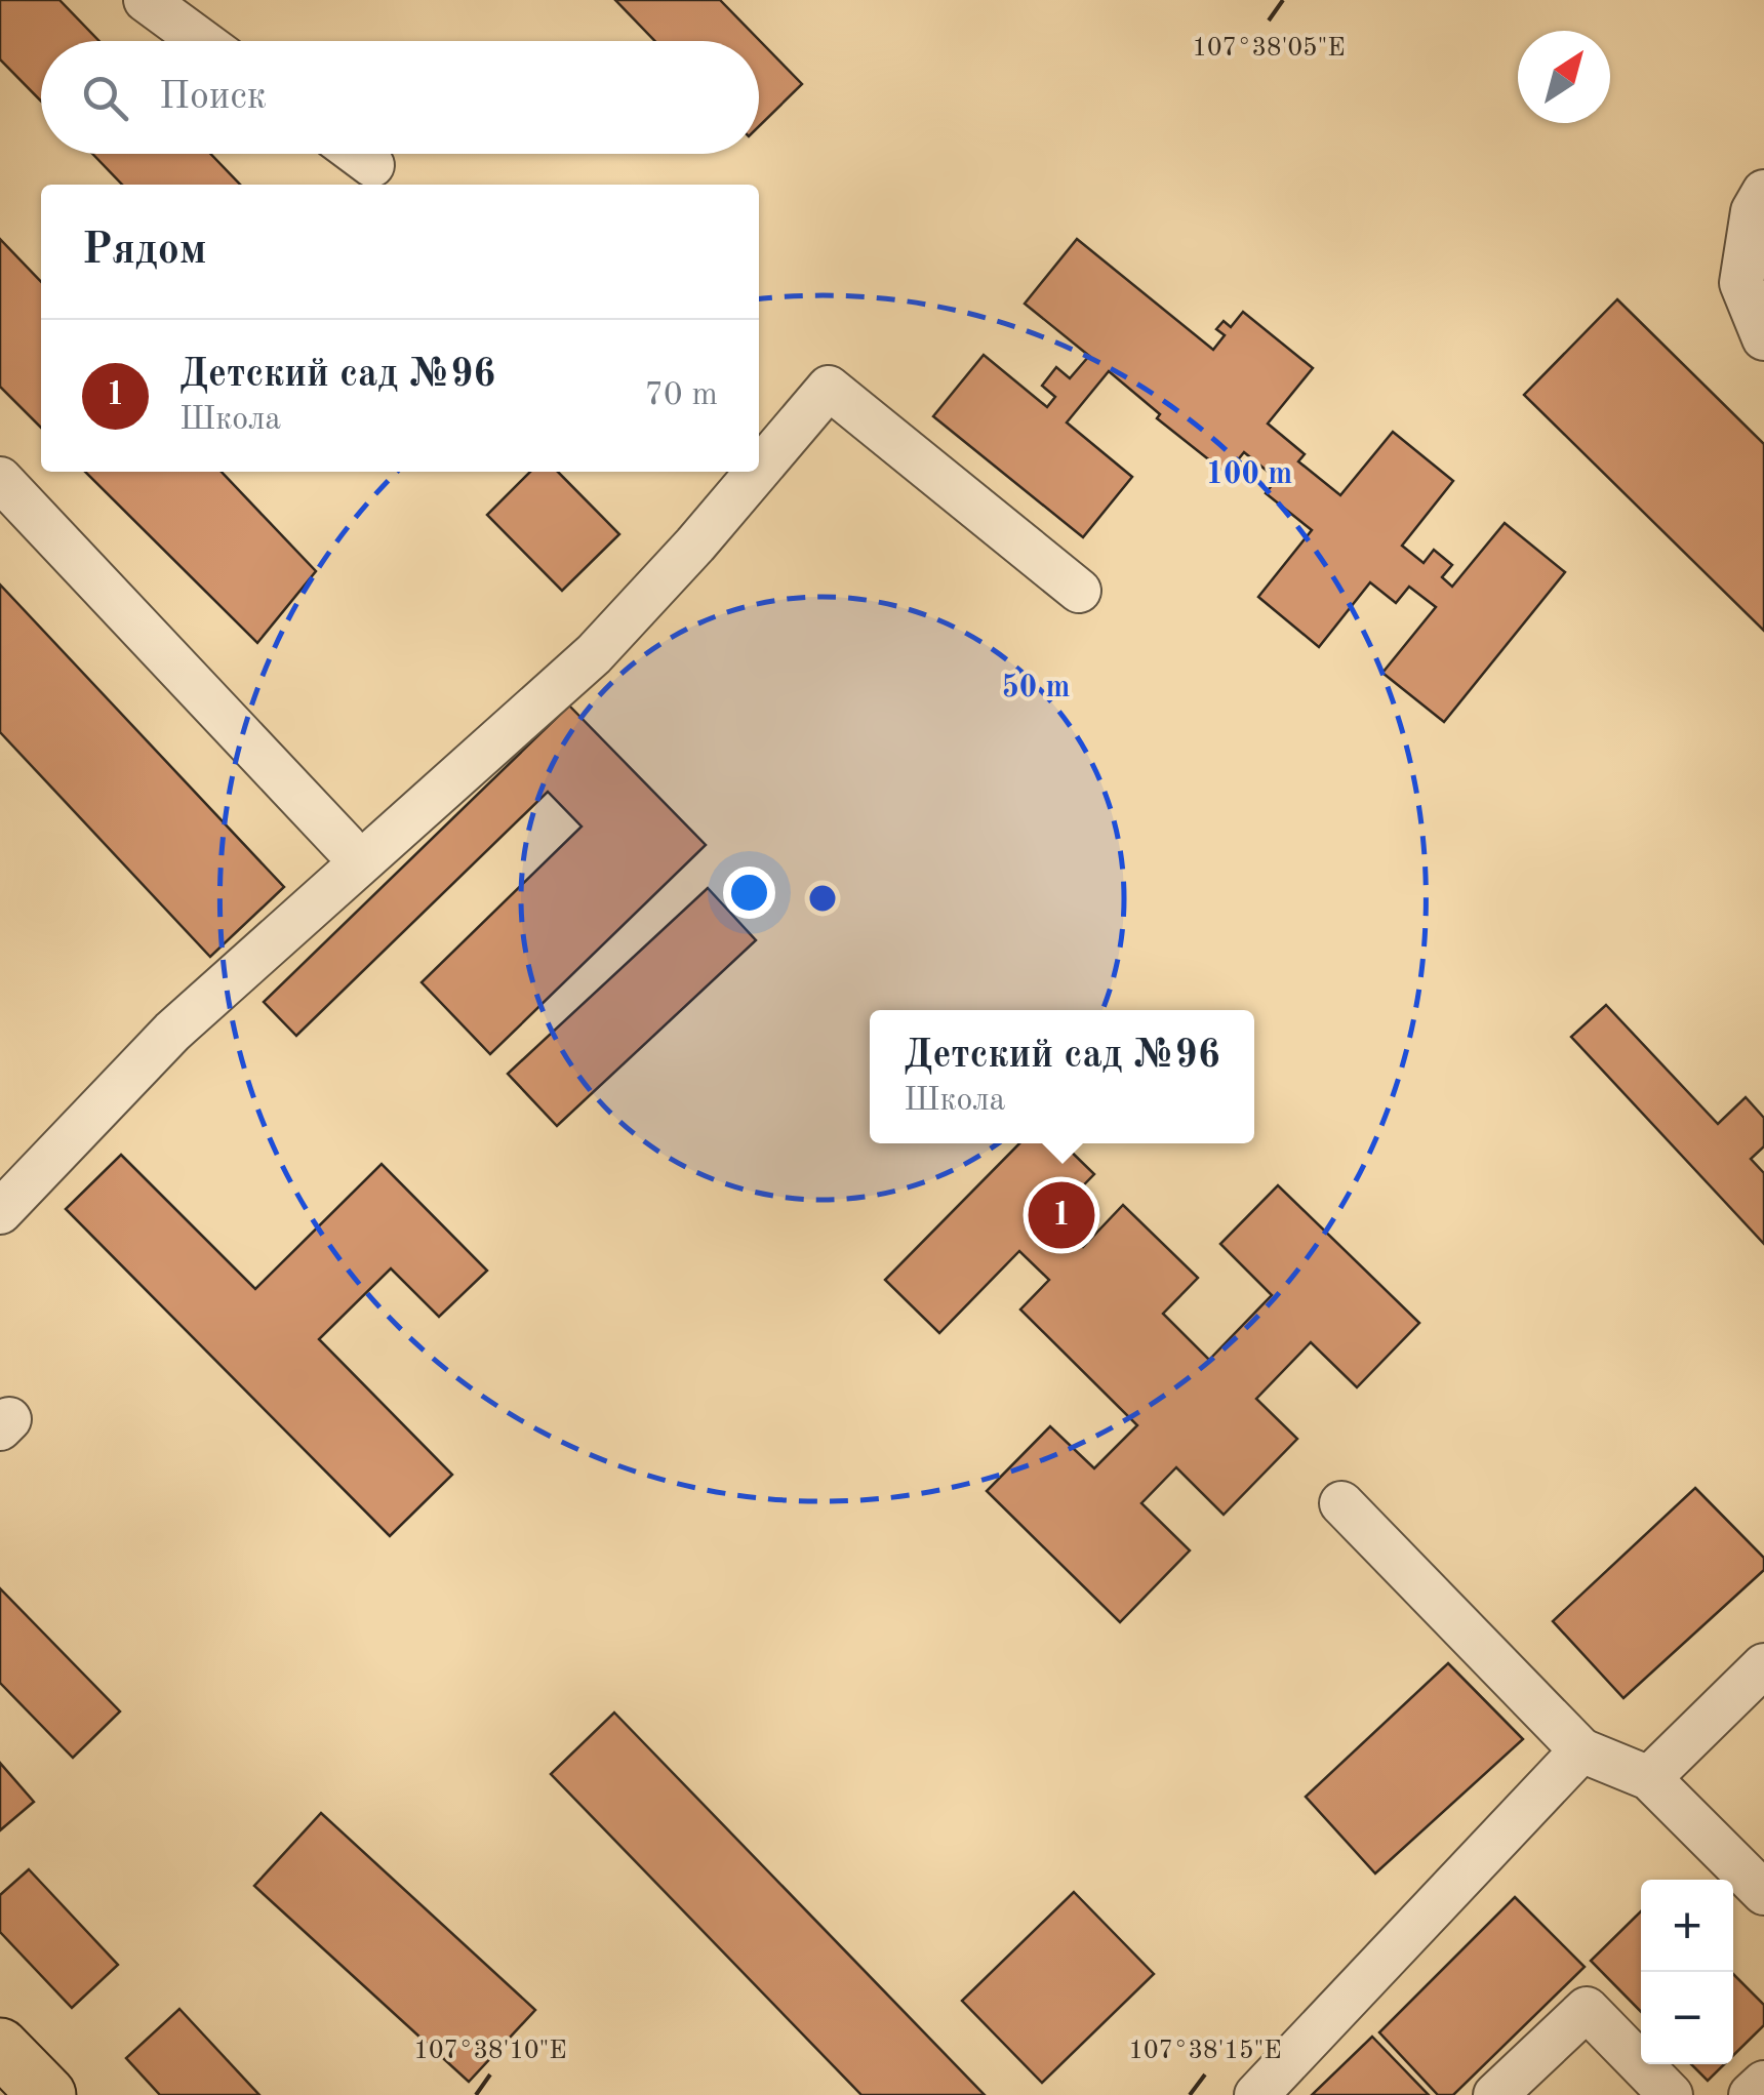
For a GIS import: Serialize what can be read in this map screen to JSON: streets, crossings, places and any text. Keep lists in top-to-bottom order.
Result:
{
  "north": "top right",
  "page": {
    "search": "Поиск",
    "heading": "Рядом",
    "list": [
      {
        "mark": "1",
        "name": "Детский сад №96",
        "note": "Школа",
        "value": "70 m"
      }
    ],
    "popup": ["Детский сад №96", "Школа"],
    "pins": "1",
    "map_buttons": ["+", "−"]
  },
  "coordinates": ["107°38'05\"E", "107°38'10\"E", "107°38'15\"E"],
  "rings": ["100 m", "50 m"]
}
